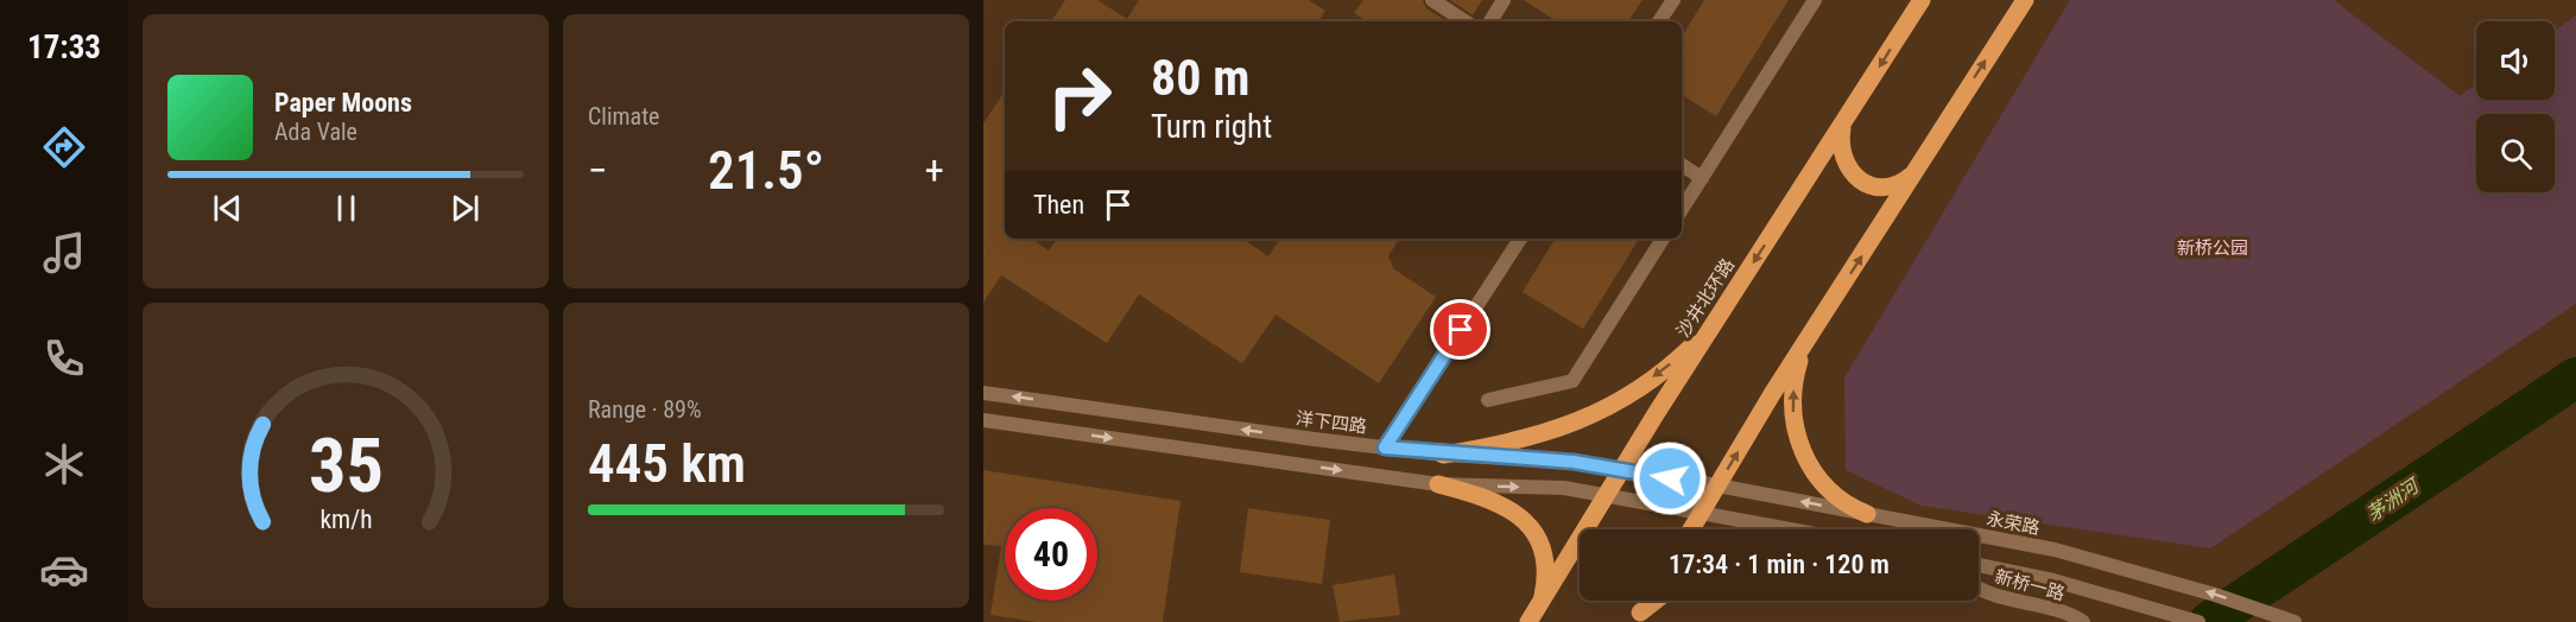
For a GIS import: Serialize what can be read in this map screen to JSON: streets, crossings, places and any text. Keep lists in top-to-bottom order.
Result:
{
  "streets": {
    "main road": ["沙井北环路"],
    "street": ["洋下四路", "永荣路", "新桥一路"]
  },
  "crossings": [
    ["沙井北环路", "洋下四路"],
    ["洋下四路", "永荣路"]
  ],
  "water": ["茅洲河"],
  "parks": ["新桥公园"],
  "page": {
    "tabs": "17:33",
    "tile": [
      "Climate",
      ["Range · 89%", "445 km"]
    ],
    "turn": ["80 m", "Turn right"],
    "song": ["Paper Moons", "Ada Vale"],
    "heat": ["−", "21.5°", "+"],
    "then": "Then",
    "limit": "40",
    "trip": "17:34 · 1 min · 120 m",
    "gauge": ["35", "km/h"]
  }
}
